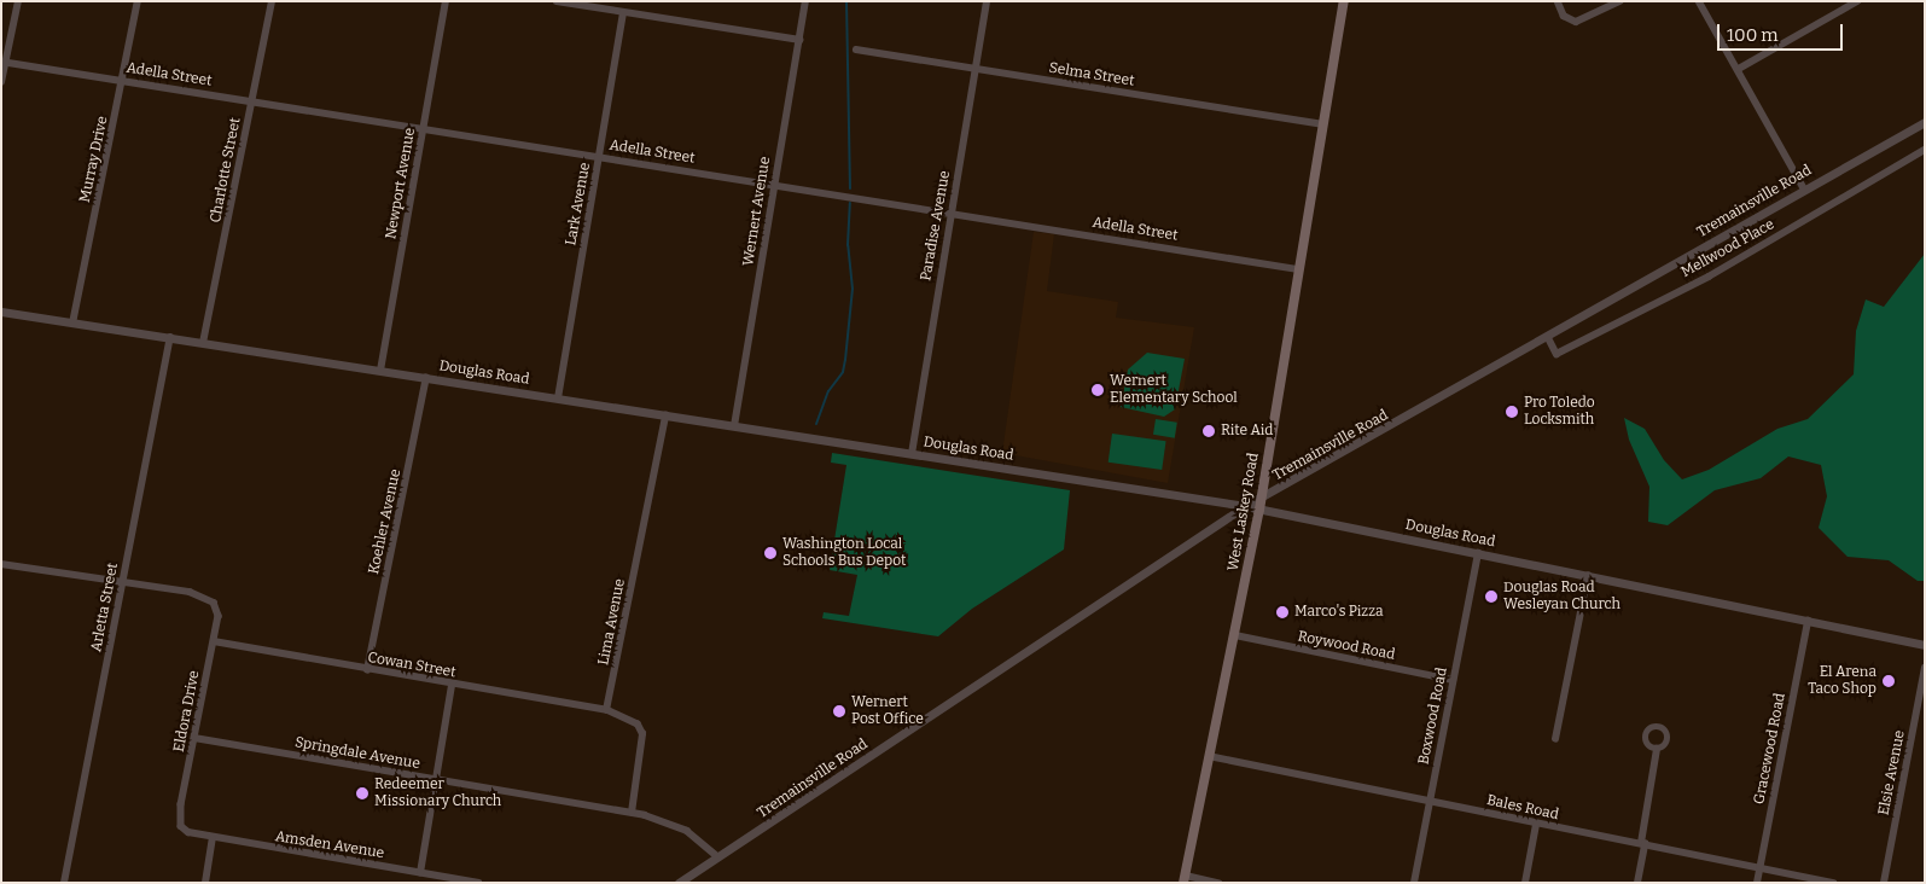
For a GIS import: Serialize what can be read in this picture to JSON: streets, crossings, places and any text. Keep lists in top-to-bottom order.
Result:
{
  "streets": {
    "main road": ["West Laskey Road"],
    "street": [
      "Adella Street",
      "Selma Street",
      "Murray Drive",
      "Charlotte Street",
      "Newport Avenue",
      "Tremainsville Road",
      "Lark Avenue",
      "Wernert Avenue",
      "Paradise Avenue",
      "Mellwood Place",
      "Douglas Road",
      "Koehler Avenue",
      "Arletta Street",
      "Lima Avenue",
      "Roywood Road",
      "Cowan Street",
      "Eldora Drive",
      "Boxwood Road",
      "Gracewood Road",
      "Springdale Avenue",
      "Elsie Avenue",
      "Bales Road",
      "Amsden Avenue"
    ]
  },
  "crossings": [
    ["Adella Street", "Murray Drive"],
    ["Adella Street", "Charlotte Street"],
    ["Adella Street", "Newport Avenue"],
    ["Adella Street", "Lark Avenue"],
    ["Adella Street", "Wernert Avenue"],
    ["Adella Street", "Paradise Avenue"],
    ["Adella Street", "West Laskey Road"],
    ["Selma Street", "Paradise Avenue"],
    ["Selma Street", "West Laskey Road"],
    ["Murray Drive", "Douglas Road"],
    ["Charlotte Street", "Douglas Road"],
    ["Newport Avenue", "Douglas Road"],
    ["Tremainsville Road", "Mellwood Place"],
    ["Tremainsville Road", "Douglas Road"],
    ["Tremainsville Road", "West Laskey Road"],
    ["Tremainsville Road", "Springdale Avenue"],
    ["Lark Avenue", "Douglas Road"],
    ["Wernert Avenue", "Douglas Road"],
    ["Paradise Avenue", "Douglas Road"],
    ["Douglas Road", "West Laskey Road"],
    ["Douglas Road", "Koehler Avenue"],
    ["Douglas Road", "Arletta Street"],
    ["Douglas Road", "Lima Avenue"],
    ["Douglas Road", "Boxwood Road"],
    ["Douglas Road", "Gracewood Road"],
    ["West Laskey Road", "Roywood Road"],
    ["West Laskey Road", "Bales Road"],
    ["Koehler Avenue", "Cowan Street"],
    ["Arletta Street", "Eldora Drive"],
    ["Lima Avenue", "Cowan Street"],
    ["Roywood Road", "Boxwood Road"],
    ["Cowan Street", "Eldora Drive"],
    ["Eldora Drive", "Springdale Avenue"],
    ["Eldora Drive", "Amsden Avenue"],
    ["Boxwood Road", "Bales Road"],
    ["Gracewood Road", "Bales Road"]
  ],
  "places": [
    "Wernert Elementary School",
    "Pro Toledo Locksmith",
    "Rite Aid",
    "Washington Local Schools Bus Depot",
    "Douglas Road Wesleyan Church",
    "Marco's Pizza",
    "El Arena Taco Shop",
    "Wernert Post Office",
    "Redeemer Missionary Church"
  ],
  "scale_bar": "100 m"
}
